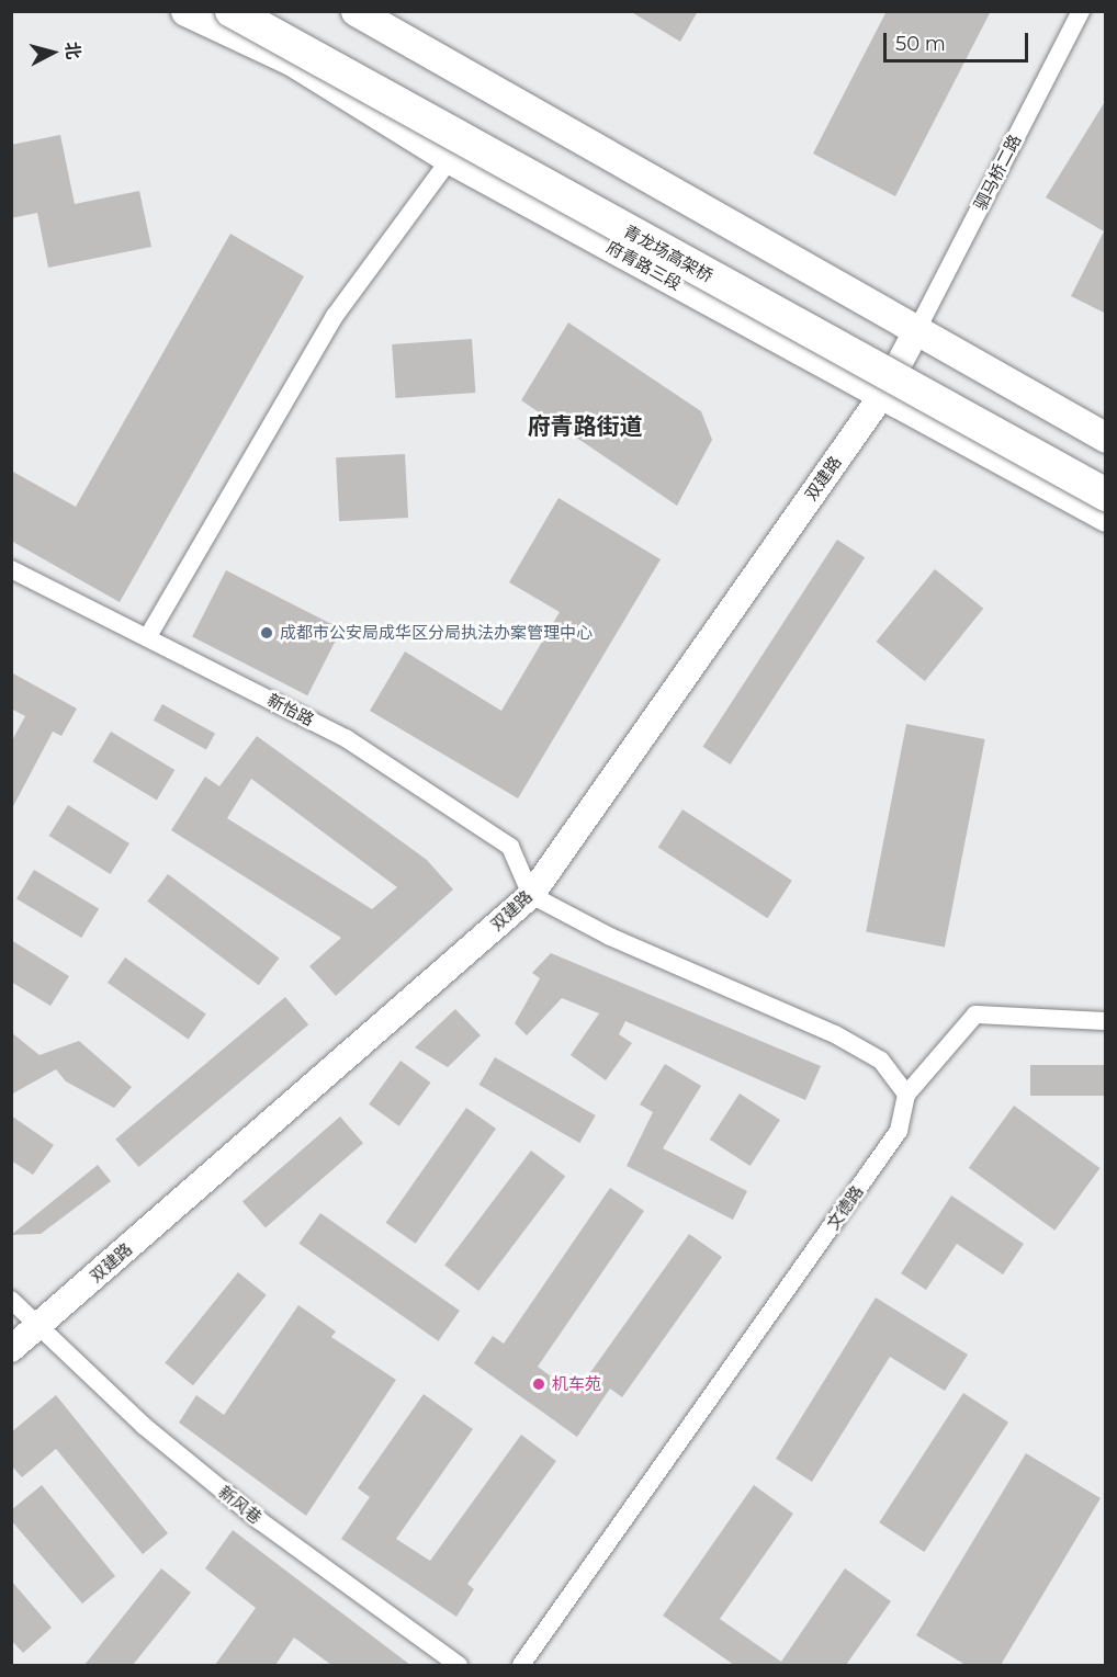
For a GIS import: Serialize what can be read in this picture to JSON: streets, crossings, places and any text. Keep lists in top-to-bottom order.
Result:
{
  "streets": {
    "highway": ["青龙场高架桥"],
    "main road": ["府青路三段"],
    "street": [
      "驷马桥二路",
      "双建路",
      "新怡路",
      "文德路",
      "新风巷"
    ]
  },
  "crossings": [
    ["驷马桥二路", "双建路"],
    ["府青路三段", "双建路"],
    ["双建路", "新怡路"],
    ["双建路", "新风巷"]
  ],
  "districts": ["府青路街道"],
  "places": ["成都市公安局成华区分局执法办案管理中心", "机车苑"],
  "scale_bar": "50 m",
  "north": "right"
}
